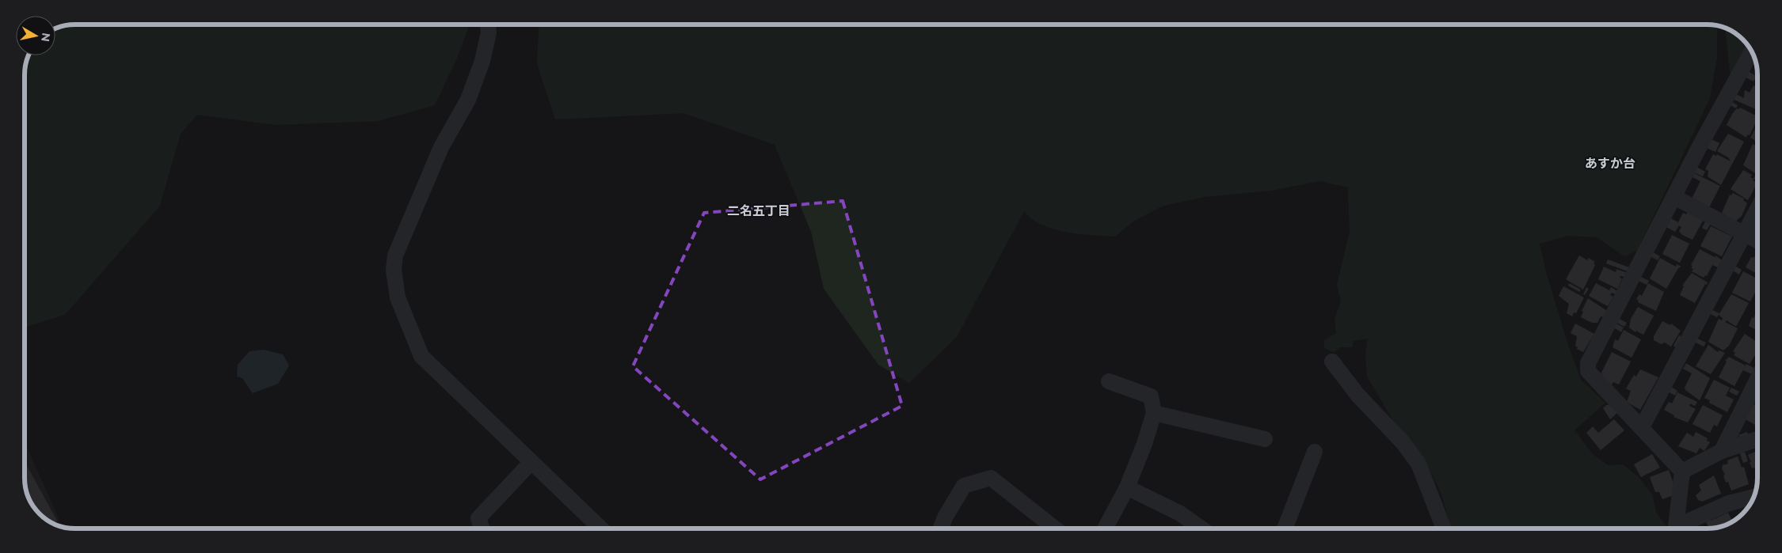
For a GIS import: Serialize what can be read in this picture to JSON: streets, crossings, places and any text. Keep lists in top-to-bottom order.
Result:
{
  "districts": ["あすか台", "二名五丁目"],
  "north": "right"
}
